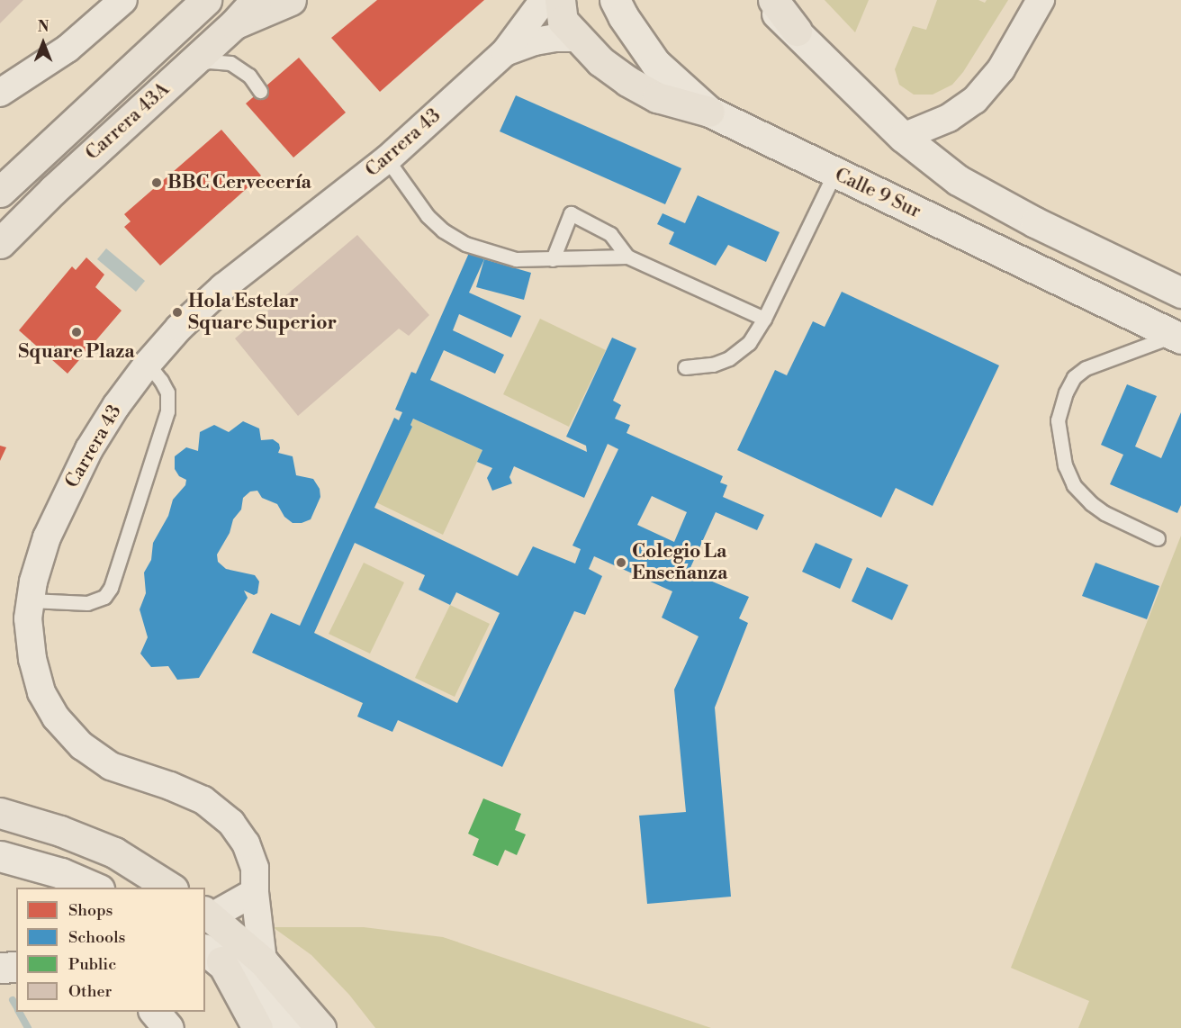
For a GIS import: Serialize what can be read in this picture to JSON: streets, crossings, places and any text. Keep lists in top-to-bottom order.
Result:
{
  "streets": {
    "main road": ["Carrera 43A", "Calle 9 Sur"],
    "street": ["Carrera 43"]
  },
  "places": [
    "BBC Cervecería",
    "Hola Estelar Square Superior",
    "Square Plaza",
    "Colegio La Enseñanza"
  ],
  "legend": [
    "Shops",
    "Schools",
    "Public",
    "Other"
  ],
  "north": "top"
}
